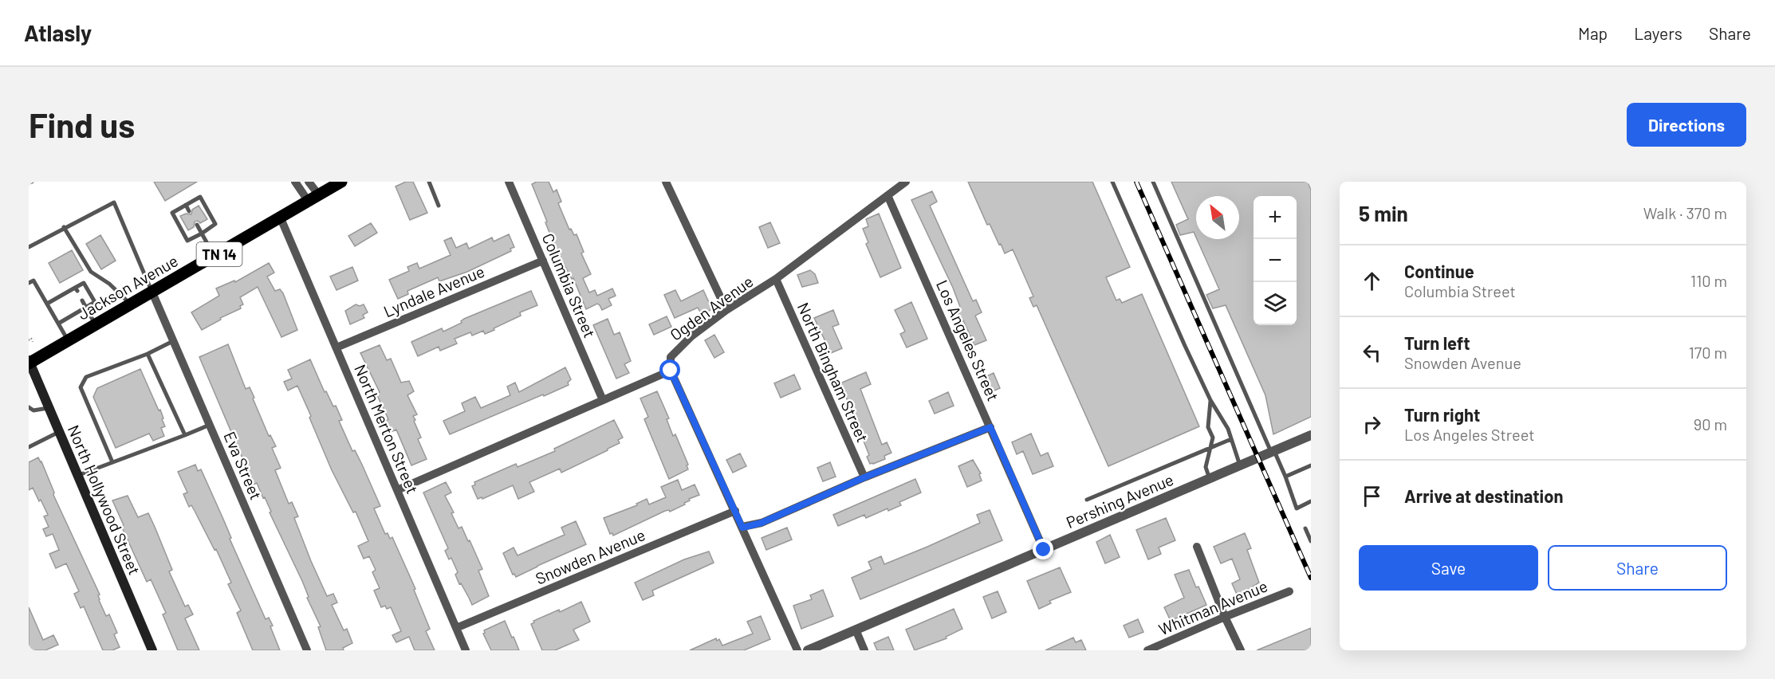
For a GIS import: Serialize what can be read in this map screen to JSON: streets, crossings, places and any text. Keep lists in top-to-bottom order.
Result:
{
  "streets": {
    "main road": ["TN 14", "Jackson Avenue", "North Hollywood Street"],
    "street": [
      "Columbia Street",
      "Lyndale Avenue",
      "Ogden Avenue",
      "Los Angeles Street",
      "North Bingham Street",
      "North Merton Street",
      "Eva Street",
      "Pershing Avenue",
      "Snowden Avenue",
      "Whitman Avenue"
    ]
  },
  "crossings": [
    ["Columbia Street", "Lyndale Avenue"],
    ["Jackson Avenue", "North Merton Street"],
    ["Jackson Avenue", "Eva Street"],
    ["Jackson Avenue", "North Hollywood Street"],
    ["Lyndale Avenue", "North Merton Street"],
    ["Ogden Avenue", "Los Angeles Street"],
    ["Ogden Avenue", "North Bingham Street"],
    ["Los Angeles Street", "Pershing Avenue"],
    ["North Merton Street", "Snowden Avenue"]
  ],
  "north": "top left",
  "page": {
    "header": "Atlasly",
    "nav": ["Map", "Layers", "Share"],
    "buttons": [
      "Directions",
      ["Save", "Share"]
    ],
    "title": "Find us",
    "heading": ["5 min", "Walk · 370 m"],
    "map_buttons": ["+", "−"],
    "list": [
      ["Continue", "Columbia Street", "110 m"],
      ["Turn left", "Snowden Avenue", "170 m"],
      ["Turn right", "Los Angeles Street", "90 m"],
      "Arrive at destination"
    ]
  }
}
